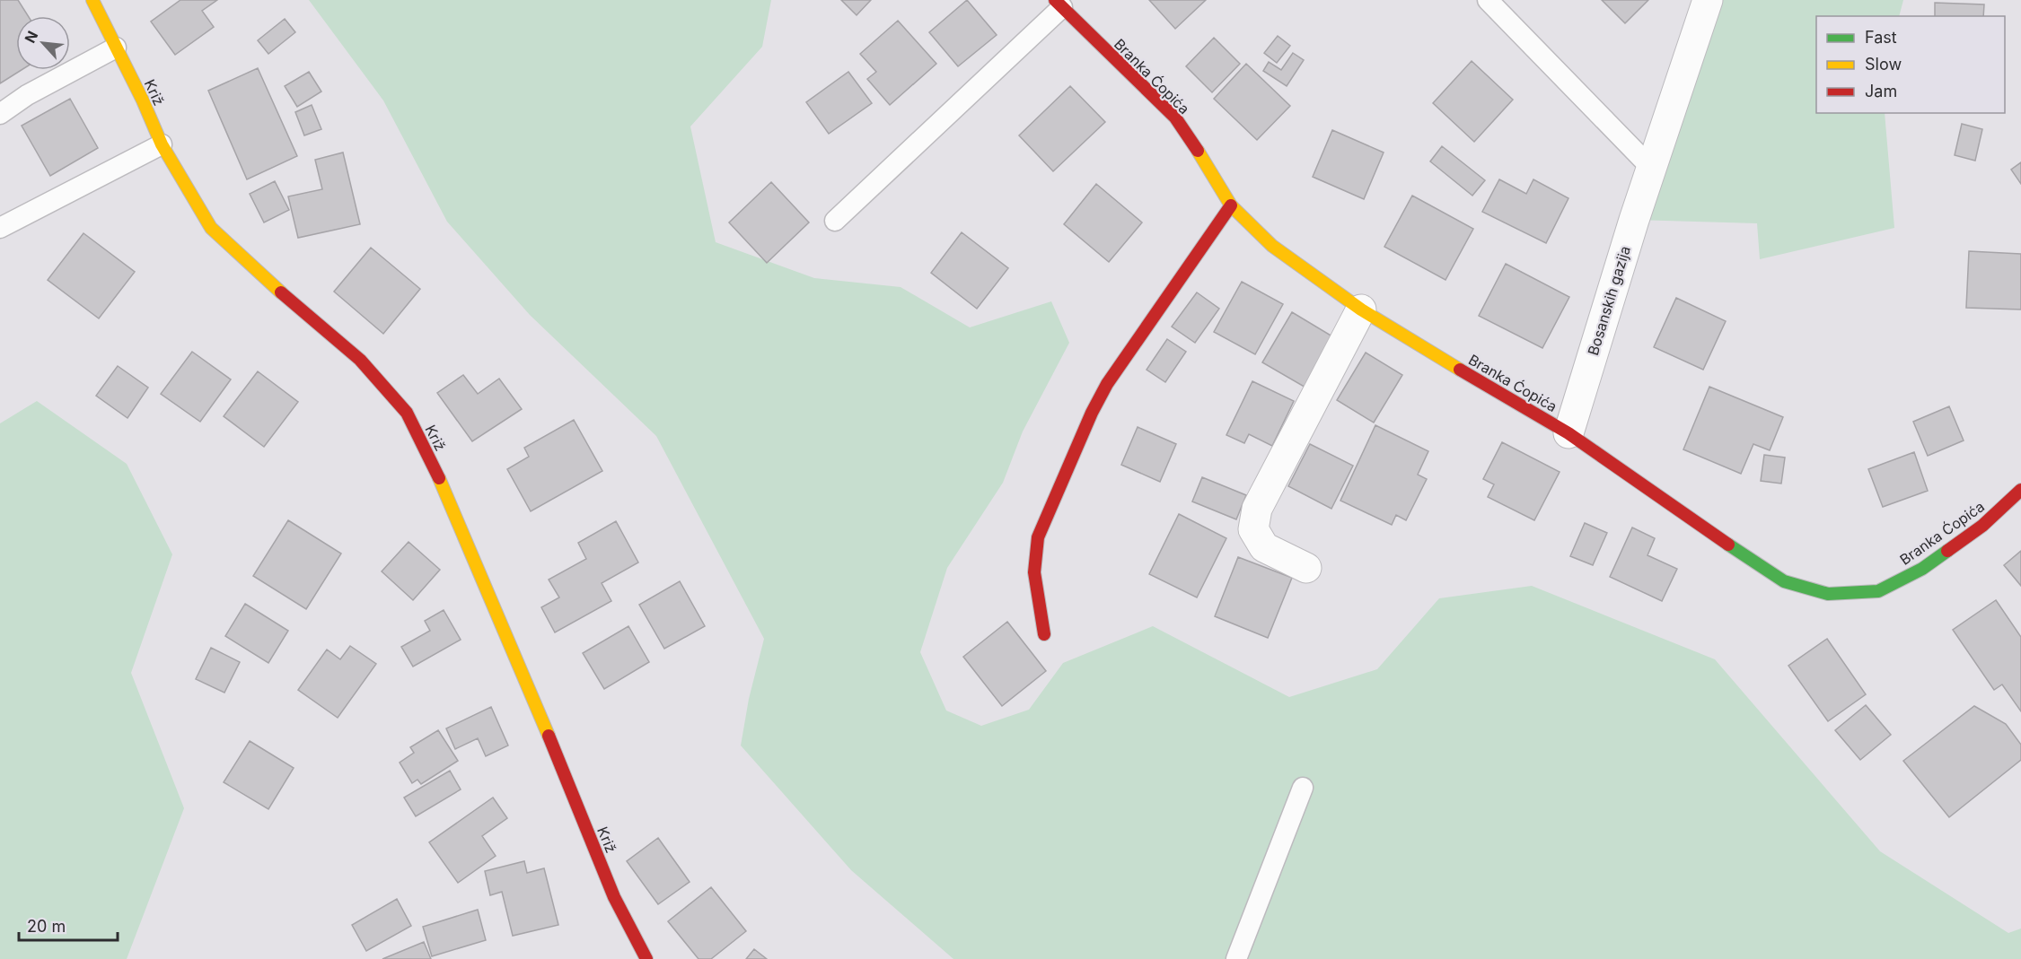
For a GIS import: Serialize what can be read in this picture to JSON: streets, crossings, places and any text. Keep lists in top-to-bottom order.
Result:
{
  "streets": {
    "street": ["Branka Ćopića", "Križ", "Bosanskih gazija"]
  },
  "crossings": [
    ["Branka Ćopića", "Bosanskih gazija"]
  ],
  "legend": ["Fast", "Slow", "Jam"],
  "scale_bar": "20 m",
  "north": "top left"
}
